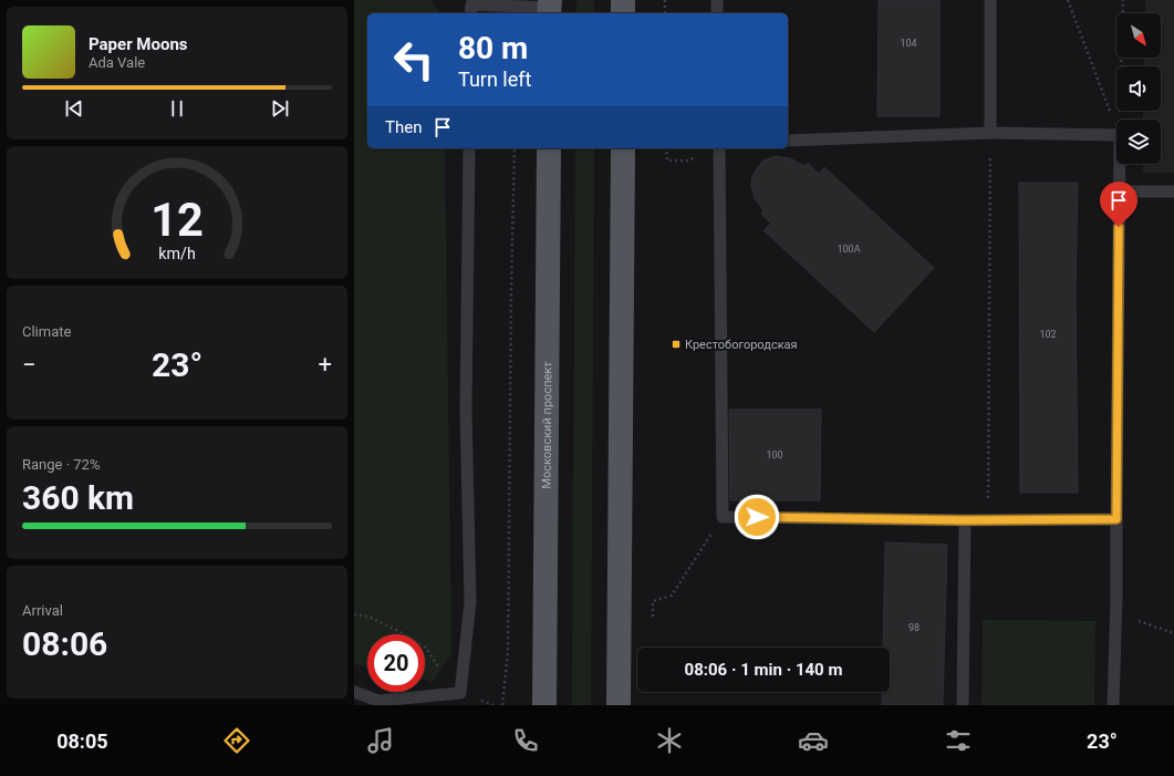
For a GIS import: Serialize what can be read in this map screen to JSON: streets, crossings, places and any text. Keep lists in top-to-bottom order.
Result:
{
  "streets": {
    "main road": ["Московский проспект"]
  },
  "places": {
    "transit": ["Крестобогородская"]
  },
  "house_numbers": [
    "104",
    "100А",
    "102",
    "100",
    "98"
  ],
  "north": "bottom right",
  "page": {
    "turn": ["80 m", "Turn left"],
    "song": ["Paper Moons", "Ada Vale"],
    "then": "Then",
    "tile": [
      "Climate",
      ["Range · 72%", "360 km"],
      ["Arrival", "08:06"]
    ],
    "heat": ["−", "23°", "+"],
    "limit": "20",
    "trip": "08:06 · 1 min · 140 m",
    "tabs": ["08:05", "23°"],
    "gauge": ["12", "km/h"]
  }
}
